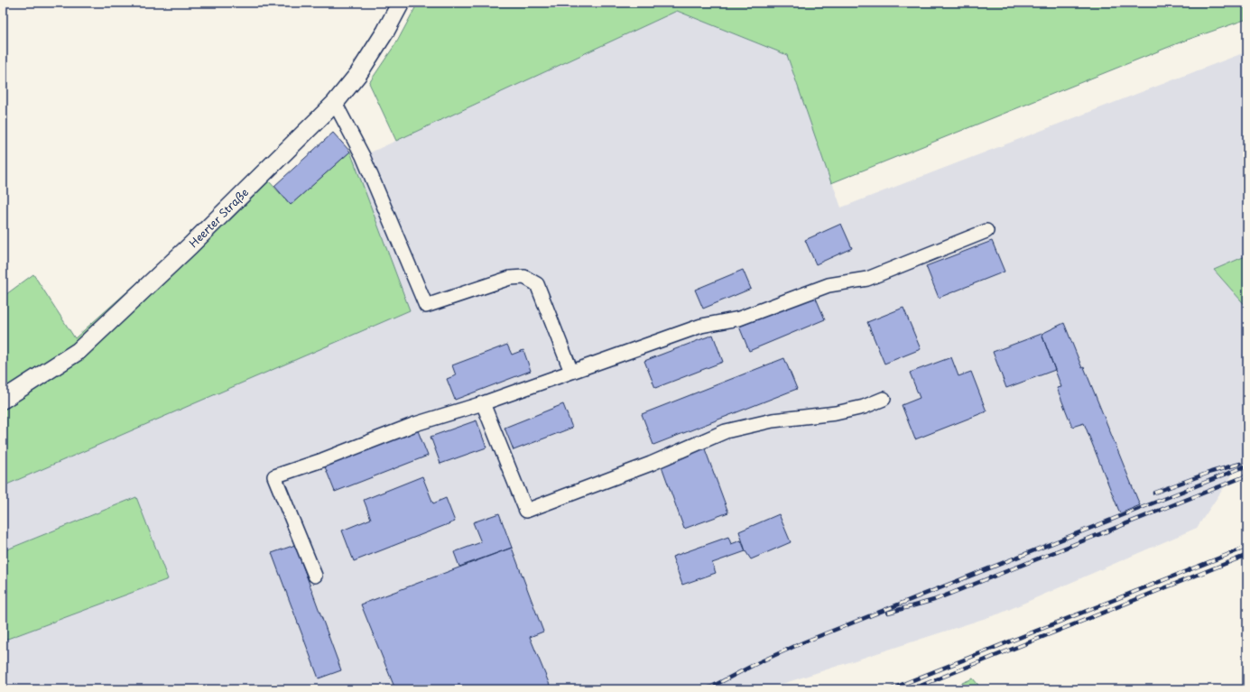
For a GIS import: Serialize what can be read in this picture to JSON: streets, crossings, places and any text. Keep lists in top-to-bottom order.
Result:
{
  "streets": {
    "main road": ["Heerter Straße"]
  }
}
